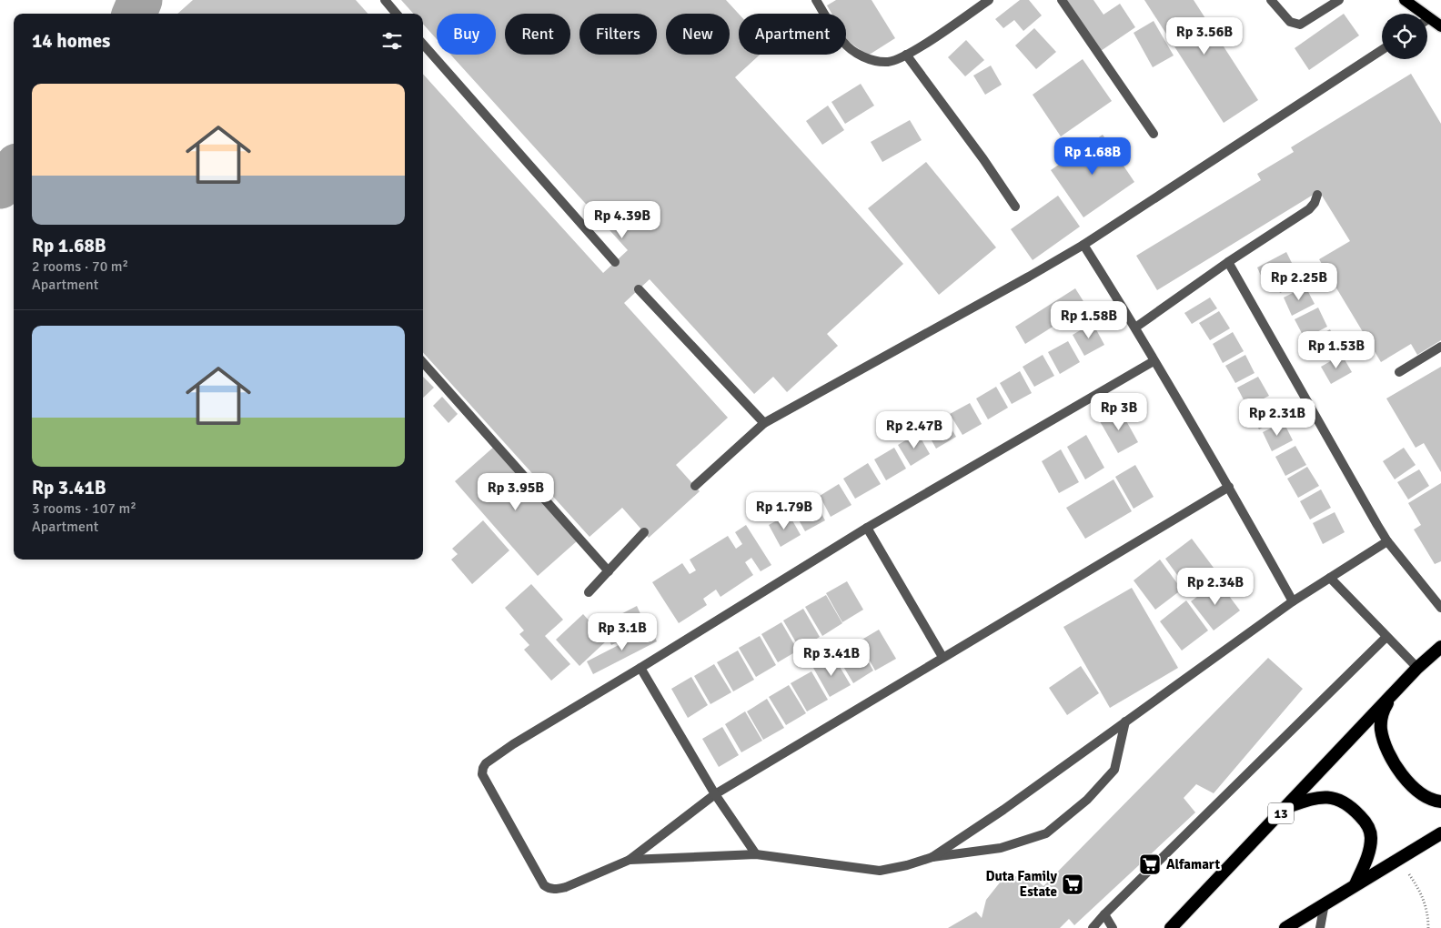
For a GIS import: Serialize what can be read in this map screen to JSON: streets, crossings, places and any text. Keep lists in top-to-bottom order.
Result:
{
  "streets": {
    "highway": ["13"]
  },
  "places": {
    "supermarket": ["Alfamart", "Duta Family Estate"]
  },
  "page": {
    "chip": [
      "Buy",
      "Rent",
      "Filters",
      "New",
      "Apartment"
    ],
    "heading": "14 homes",
    "price": [
      "Rp 3.56B",
      "Rp 1.68B",
      "Rp 4.39B",
      "Rp 2.25B",
      "Rp 1.58B",
      "Rp 1.53B",
      "Rp 3B",
      "Rp 2.31B",
      "Rp 2.47B",
      "Rp 3.95B",
      "Rp 1.79B",
      "Rp 2.34B",
      "Rp 3.1B",
      "Rp 3.41B"
    ],
    "list": [
      {
        "name": "Rp 1.68B",
        "note": "2 rooms · 70 m² · Apartment"
      },
      {
        "name": "Rp 3.41B",
        "note": "3 rooms · 107 m² · Apartment"
      }
    ]
  }
}
